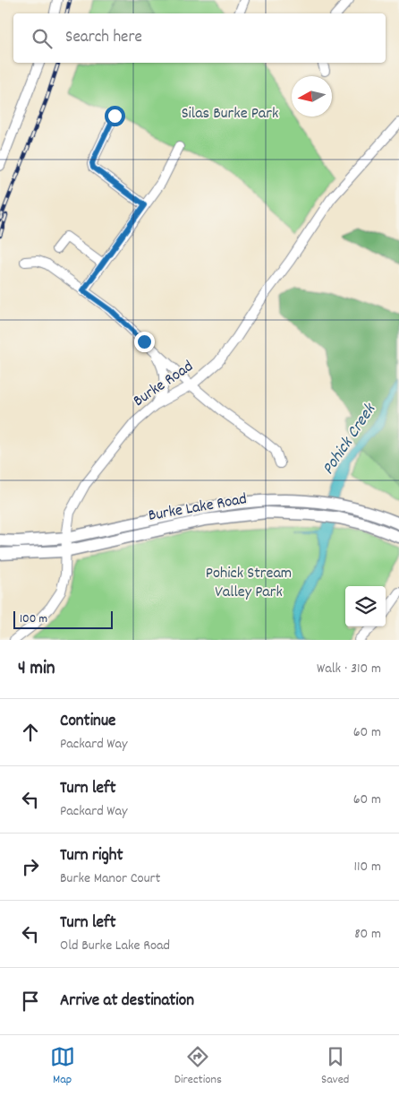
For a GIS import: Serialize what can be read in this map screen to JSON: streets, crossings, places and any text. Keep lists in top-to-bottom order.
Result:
{
  "streets": {
    "main road": ["Burke Lake Road"],
    "street": ["Burke Road"]
  },
  "crossings": [
    ["Burke Road", "Burke Lake Road"]
  ],
  "water": ["Pohick Creek"],
  "parks": ["Silas Burke Park", "Pohick Stream Valley Park"],
  "scale_bar": "100 m",
  "north": "left",
  "page": {
    "search": "Search here",
    "scale": "100 m",
    "heading": ["4 min", "Walk · 310 m"],
    "list": [
      ["Continue", "Packard Way", "60 m"],
      ["Turn left", "Packard Way", "60 m"],
      ["Turn right", "Burke Manor Court", "110 m"],
      ["Turn left", "Old Burke Lake Road", "80 m"],
      "Arrive at destination"
    ],
    "nav": ["Map", "Directions", "Saved"]
  }
}
